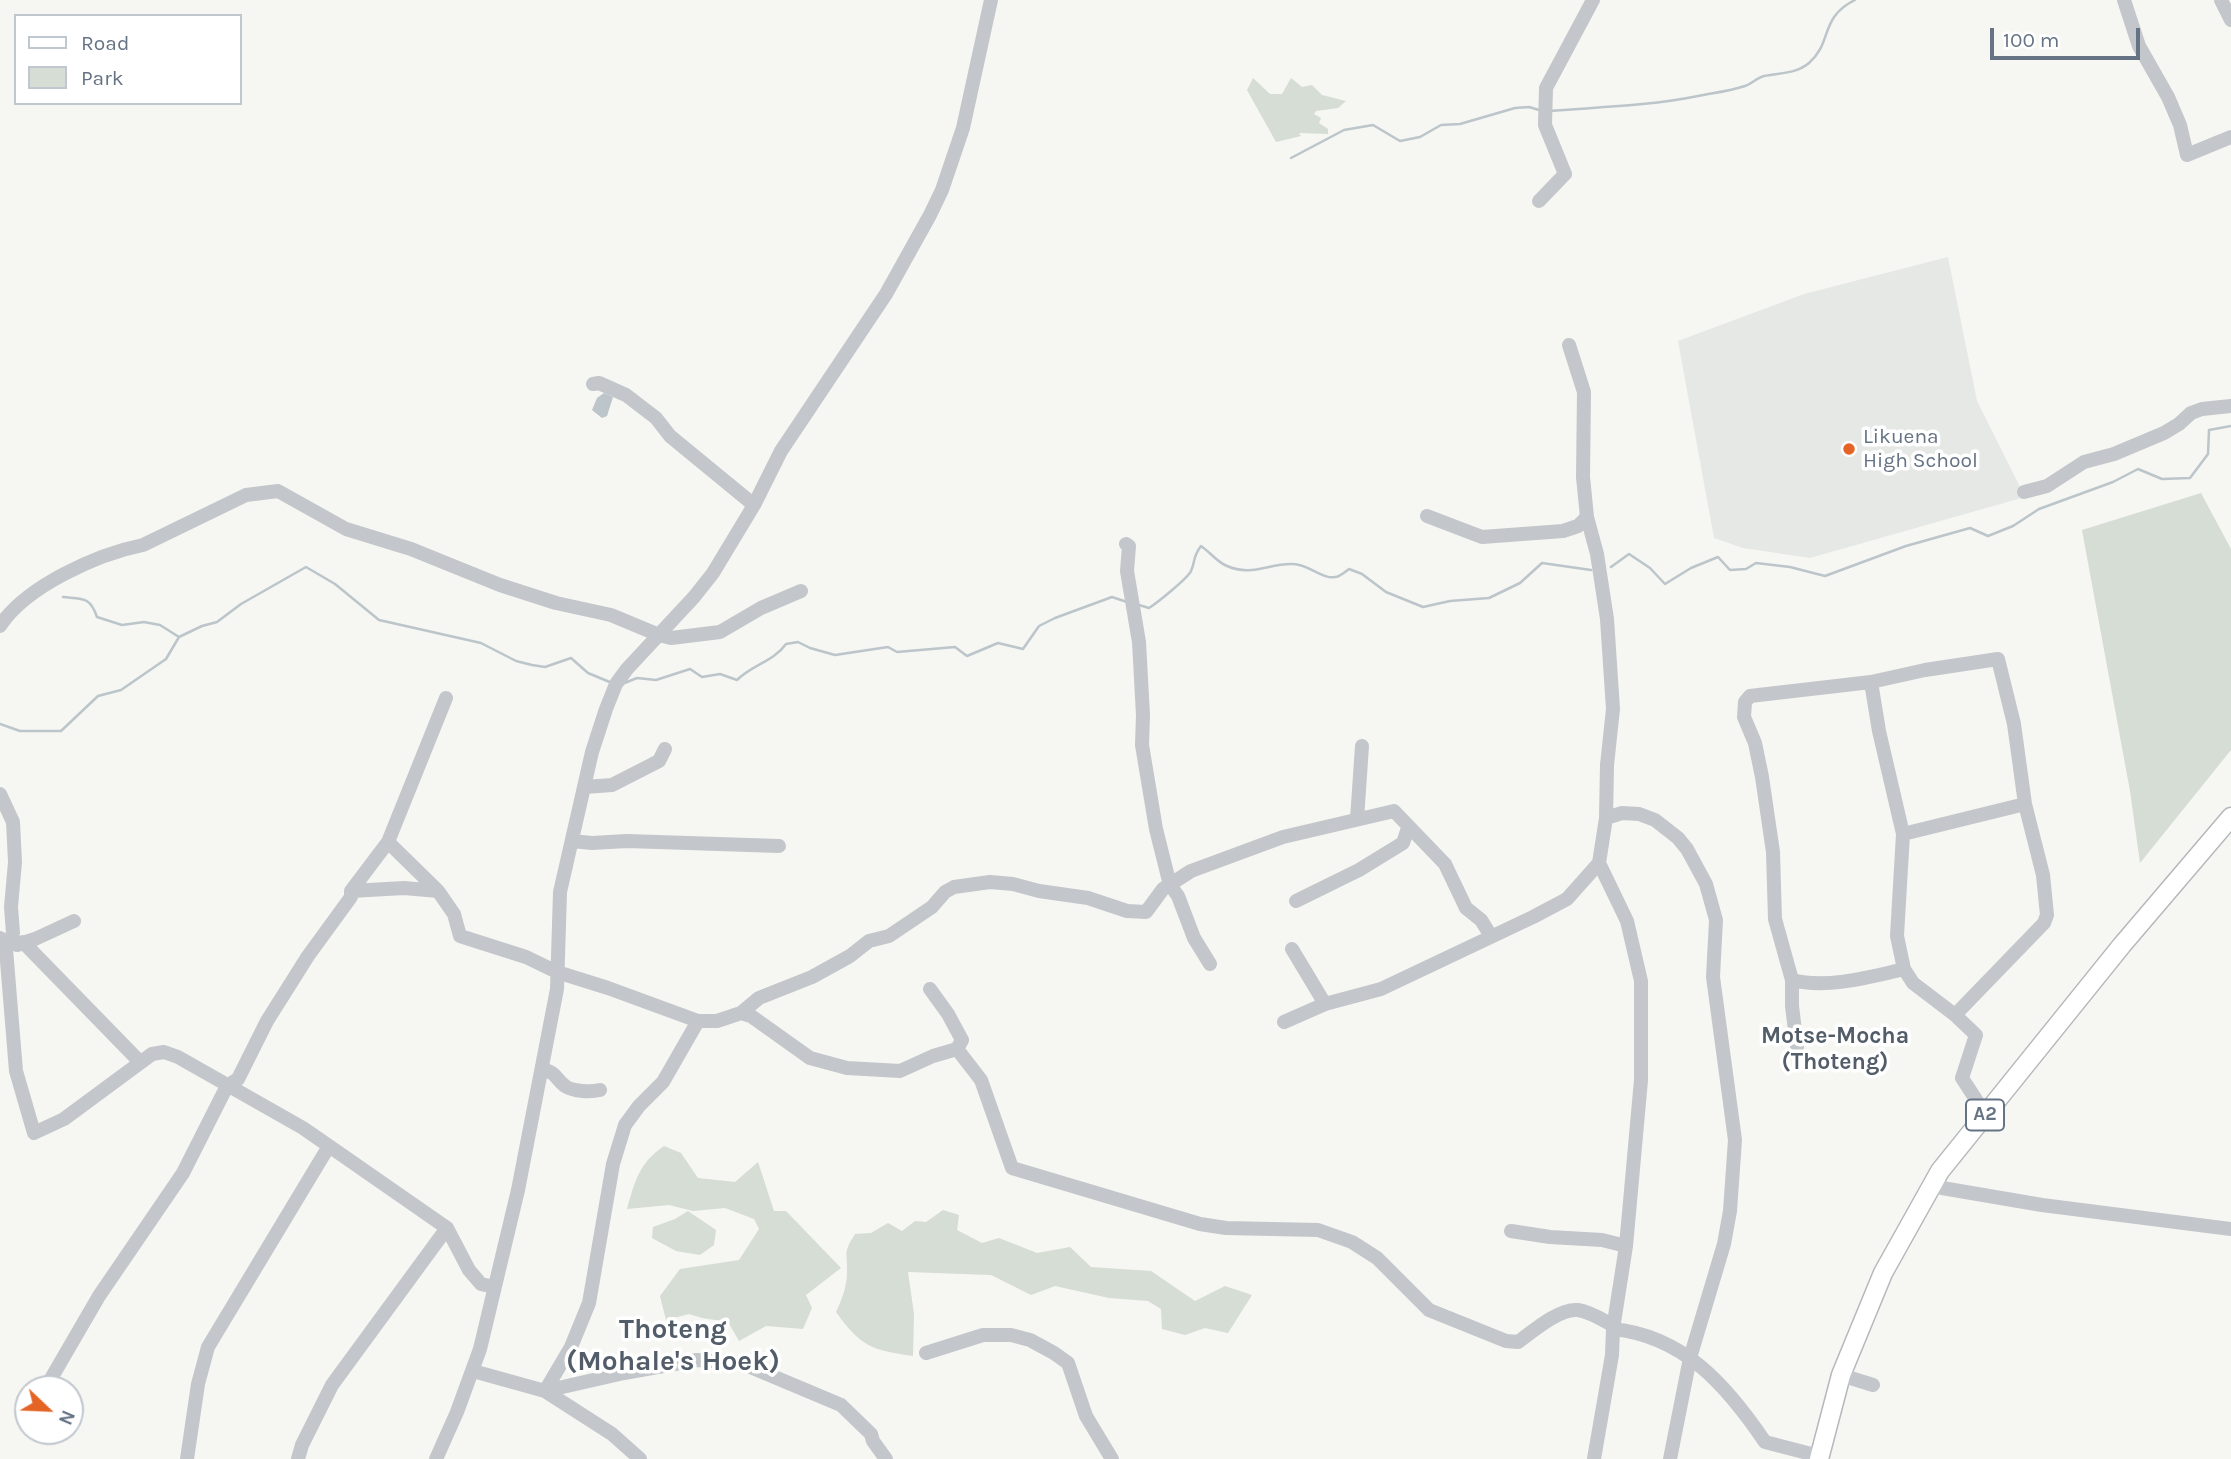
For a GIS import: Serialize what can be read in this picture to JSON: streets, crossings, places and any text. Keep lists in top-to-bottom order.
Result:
{
  "streets": {
    "main road": ["A2"]
  },
  "districts": ["Motse-Mocha (Thoteng)", "Thoteng (Mohale's Hoek)"],
  "places": ["Likuena High School"],
  "legend": ["Road", "Park"],
  "scale_bar": "100 m",
  "north": "bottom right"
}
